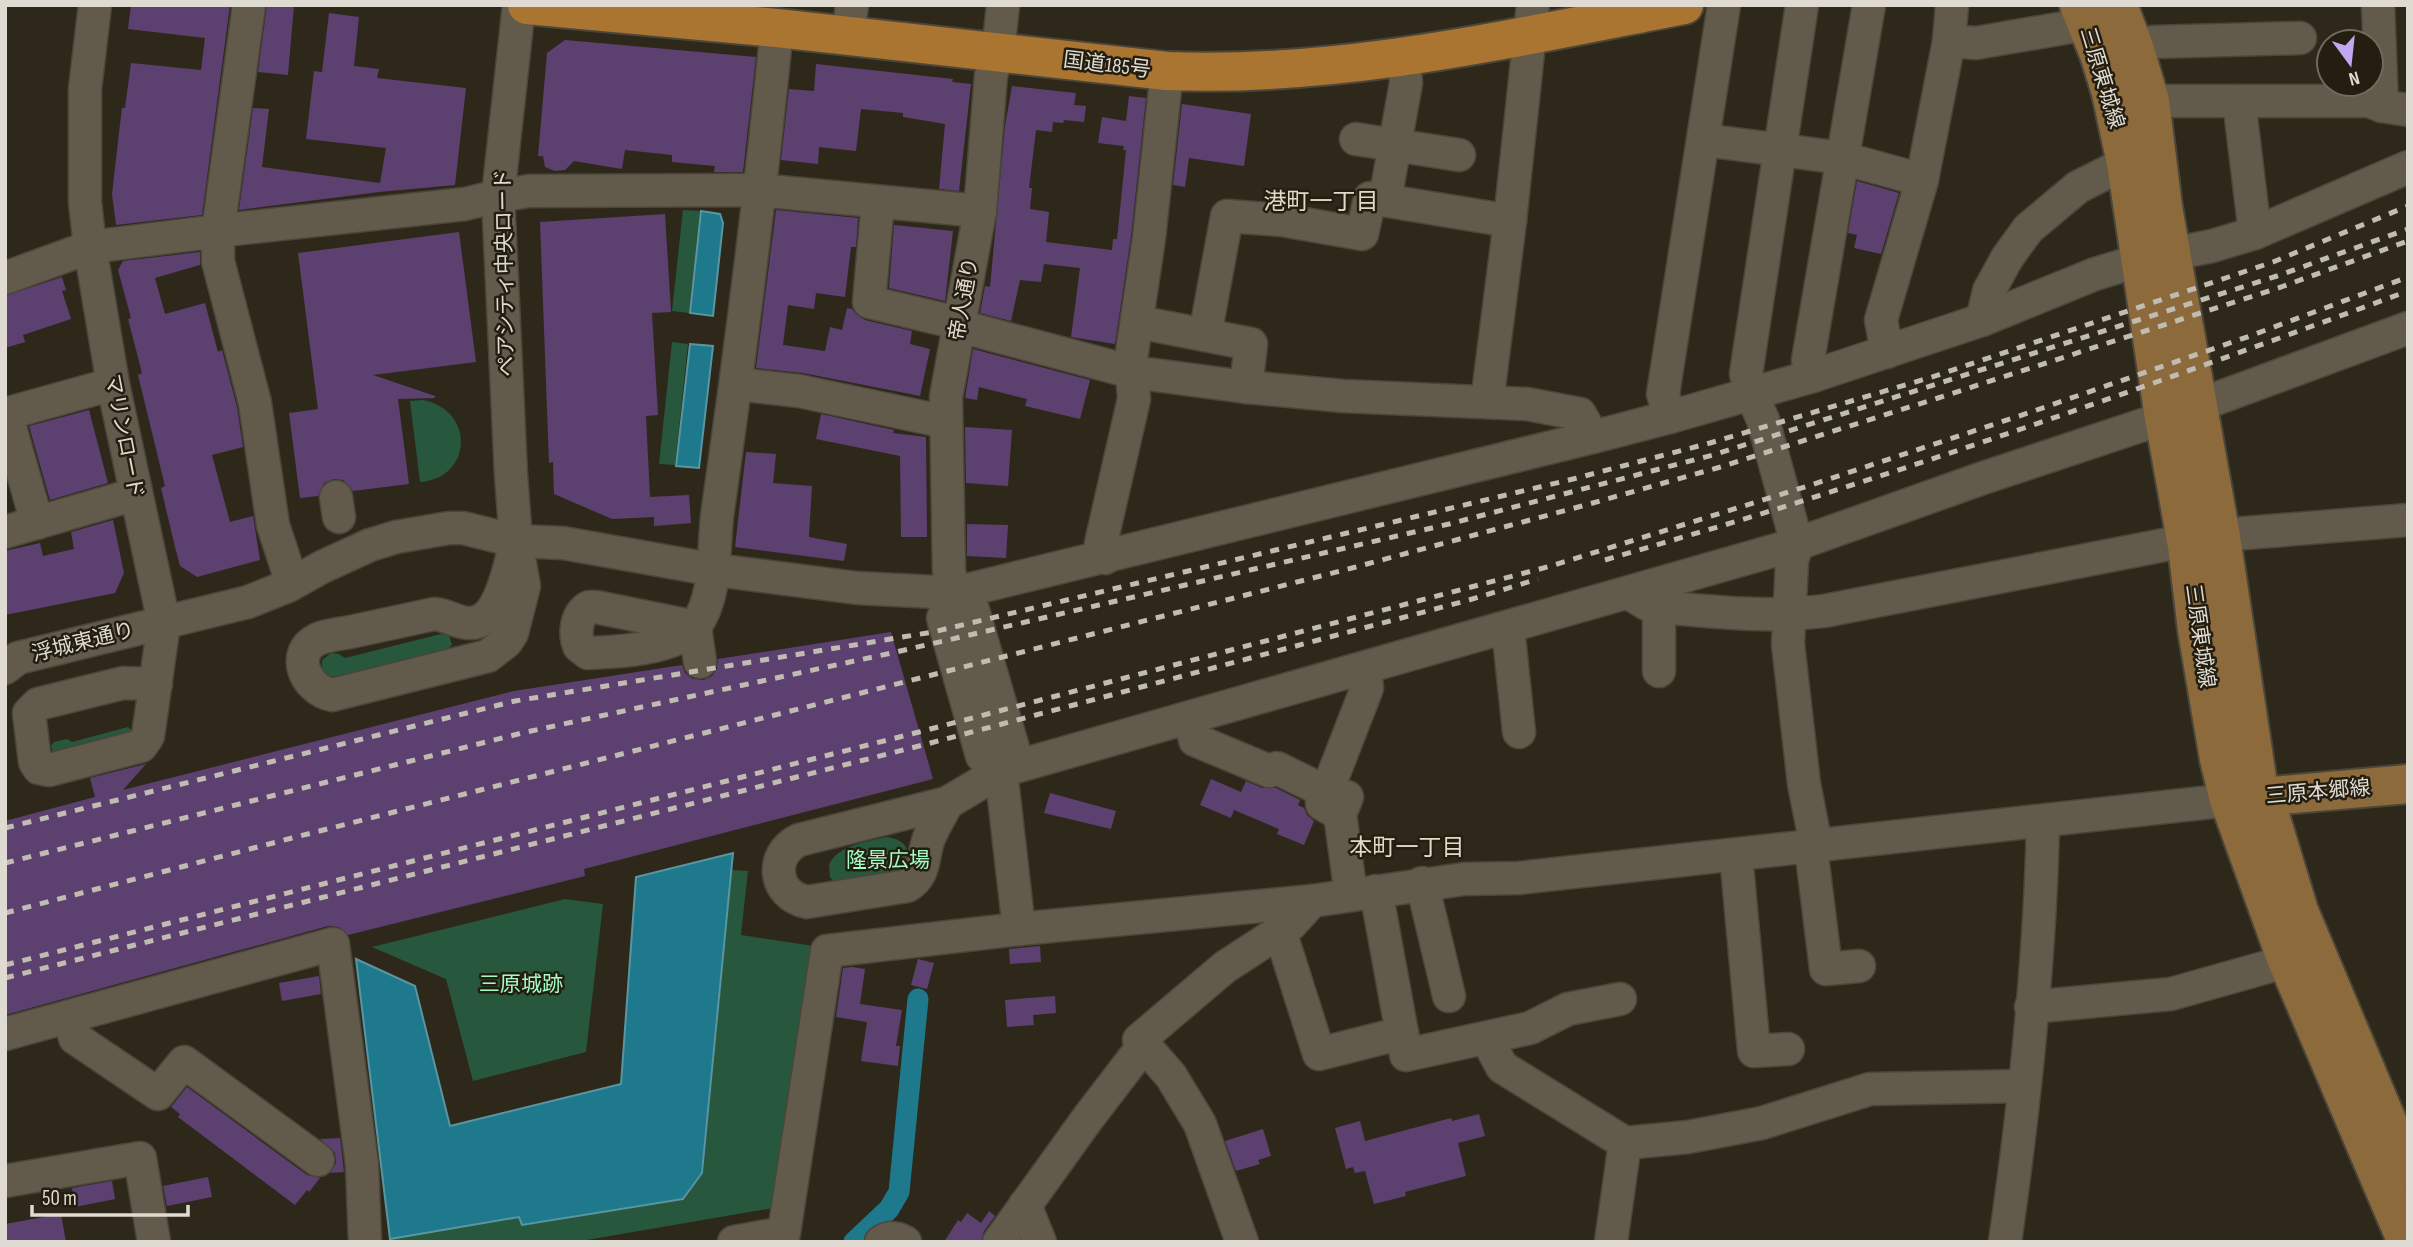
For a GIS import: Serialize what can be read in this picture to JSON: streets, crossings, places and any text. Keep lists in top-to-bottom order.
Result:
{
  "streets": {
    "highway": ["国道185号"],
    "main road": ["三原東城線", "三原本郷線"],
    "street": [
      "ペアシティ中央ロード",
      "帝人通り",
      "マリンロード",
      "浮城東通り"
    ]
  },
  "crossings": [
    ["国道185号", "帝人通り"],
    ["三原東城線", "浮城東通り"],
    ["三原東城線", "三原本郷線"],
    ["ペアシティ中央ロード", "浮城東通り"],
    ["帝人通り", "浮城東通り"],
    ["マリンロード", "浮城東通り"]
  ],
  "districts": ["港町一丁目", "本町一丁目"],
  "parks": ["隆景広場", "三原城跡"],
  "scale_bar": "50 m",
  "north": "bottom"
}
